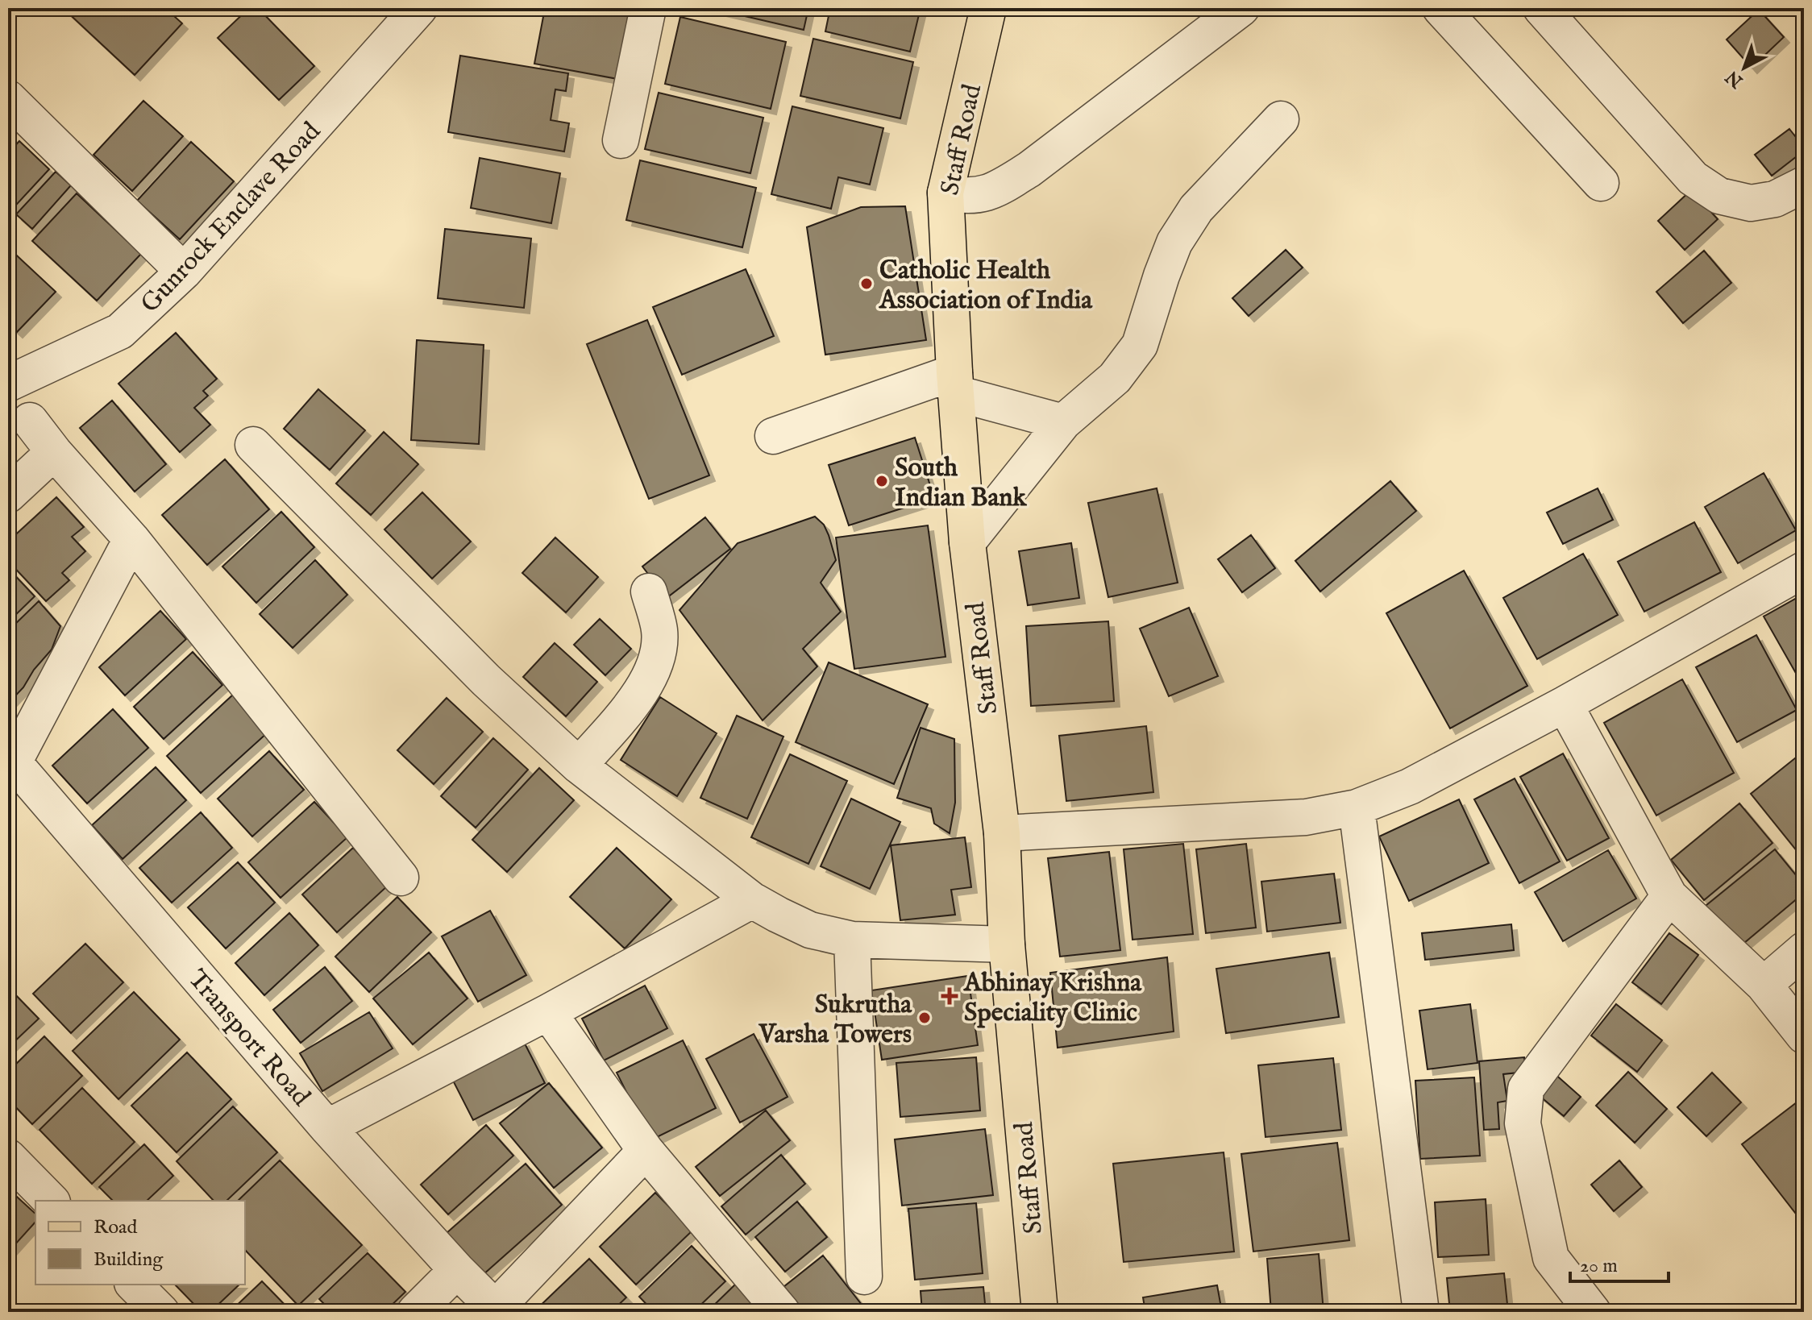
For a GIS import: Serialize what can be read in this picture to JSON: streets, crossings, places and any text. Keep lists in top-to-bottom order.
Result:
{
  "streets": {
    "main road": ["Staff Road"],
    "street": ["Gunrock Enclave Road", "Transport Road"]
  },
  "places": {
    "other": ["Catholic Health Association of India", "South Indian Bank", "Sukrutha Varsha Towers"],
    "health": ["Abhinay Krishna Speciality Clinic"]
  },
  "legend": ["Road", "Building"],
  "scale_bar": "20 m",
  "north": "bottom left"
}
